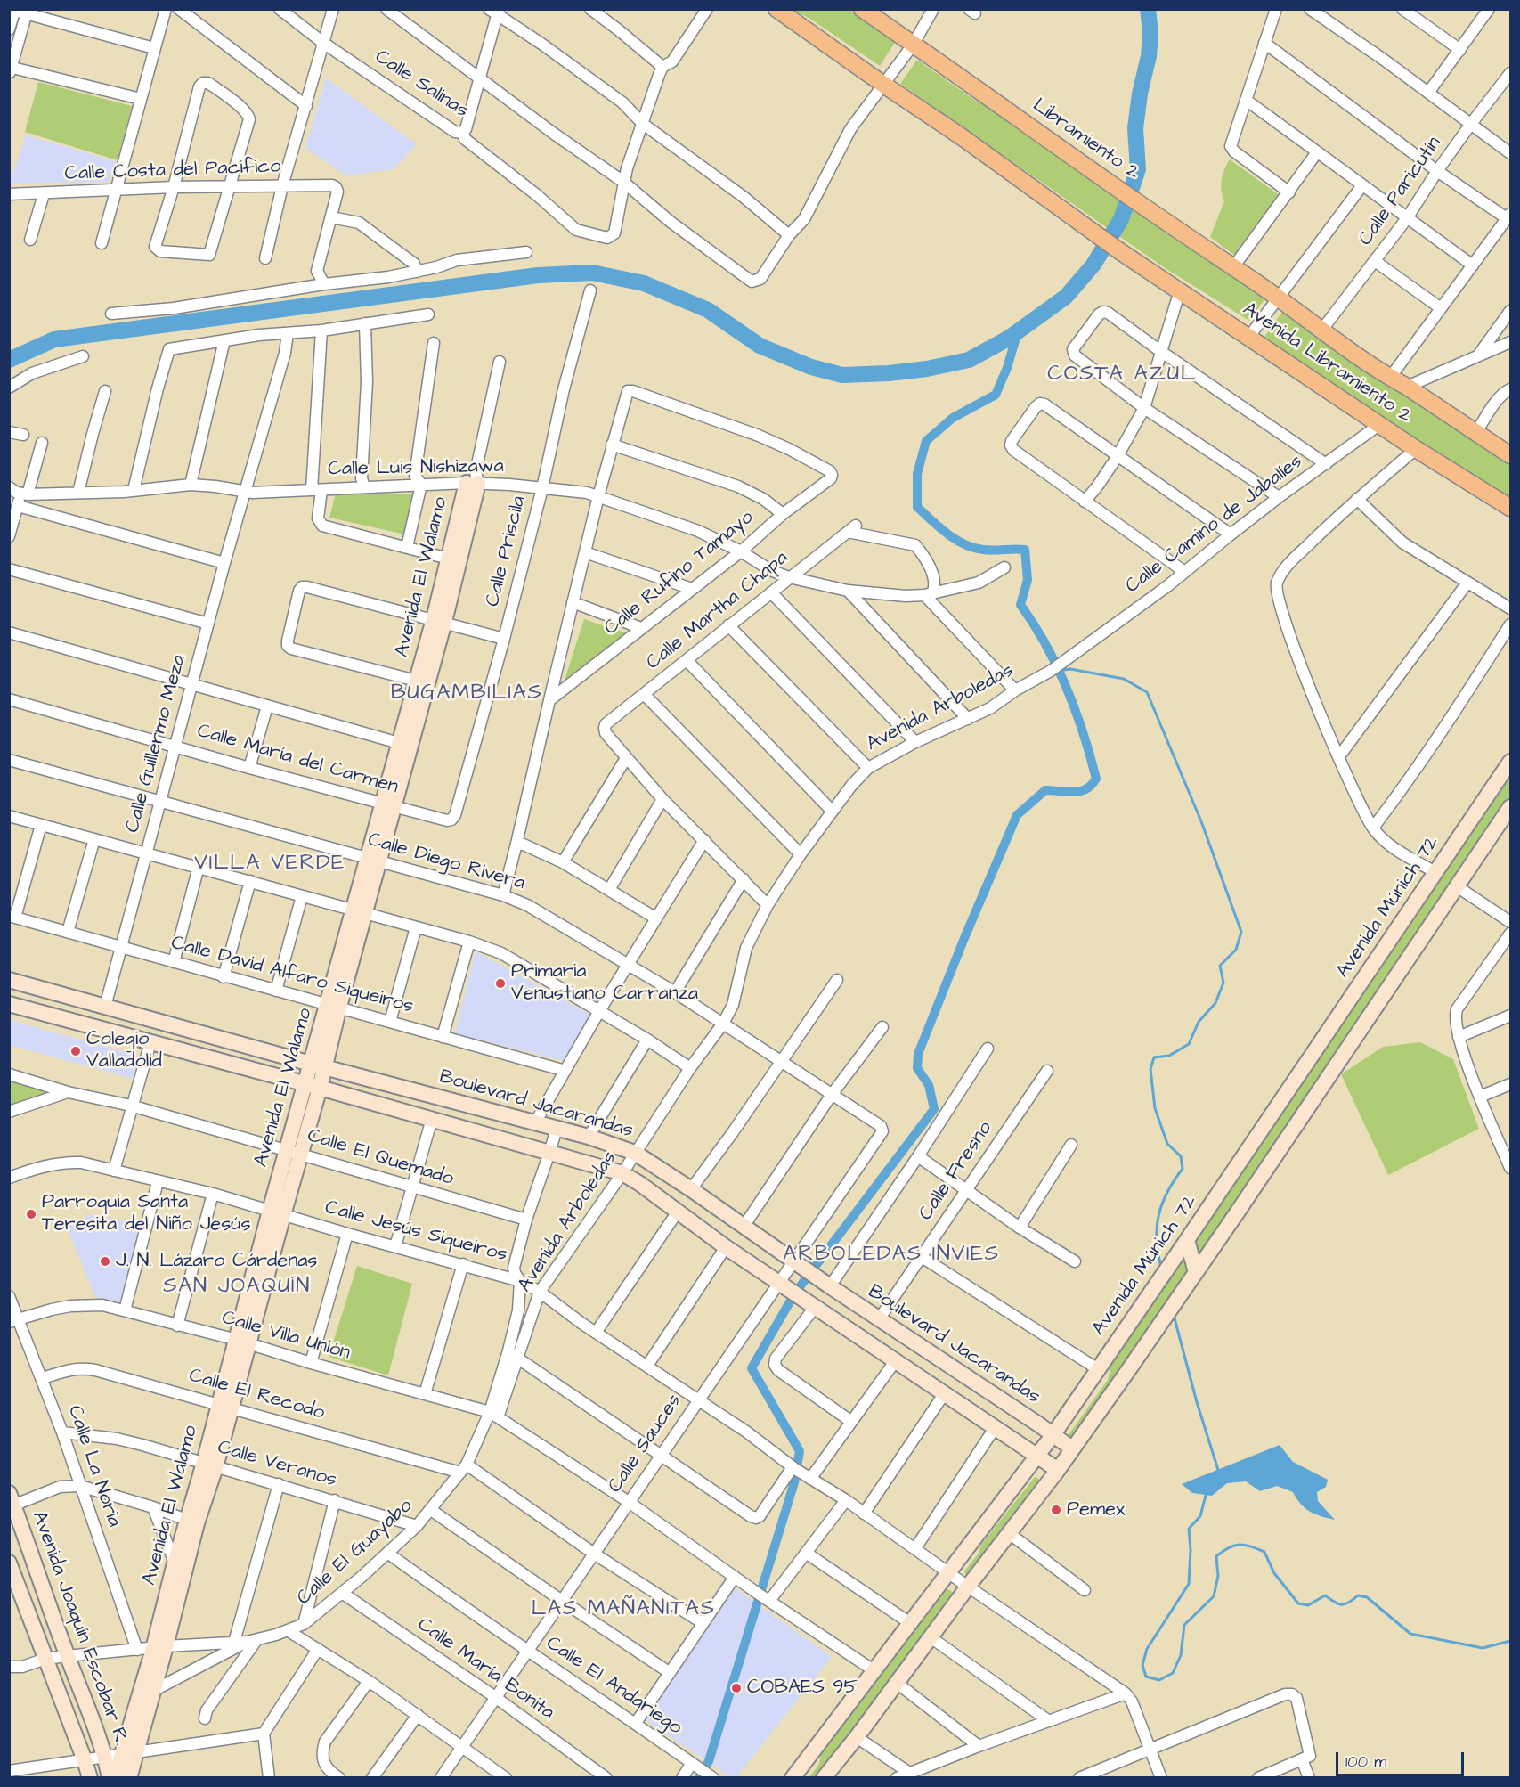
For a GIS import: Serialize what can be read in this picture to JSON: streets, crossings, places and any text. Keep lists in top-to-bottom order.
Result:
{
  "streets": {
    "main road": [
      "Libramiento 2",
      "Avenida Libramiento 2",
      "Avenida El Walamo",
      "Avenida Múnich 72",
      "Boulevard Jacarandas",
      "Avenida Joaquín Escobar R."
    ],
    "street": [
      "Calle Salinas",
      "Calle Costa del Pacifico",
      "Calle Paricutín",
      "Calle Luis Nishizawa",
      "Calle Camino de Jabalíes",
      "Calle Priscila",
      "Calle Rufino Tamayo",
      "Calle Martha Chapa",
      "Avenida Arboledas",
      "Calle Guillermo Meza",
      "Calle María del Carmen",
      "Calle Diego Rivera",
      "Calle David Alfaro Siqueiros",
      "Calle El Quemado",
      "Calle Fresno",
      "Calle Jesús Siqueiros",
      "Calle Villa Unión",
      "Calle El Recodo",
      "Calle Sauces",
      "Calle Veranos",
      "Calle La Noria",
      "Calle El Guayabo",
      "Calle María Bonita",
      "Calle El Andariego"
    ]
  },
  "crossings": [
    ["Libramiento 2", "Avenida Libramiento 2"],
    ["Calle Paricutín", "Avenida Libramiento 2"],
    ["Avenida Libramiento 2", "Calle Camino de Jabalíes"],
    ["Calle Luis Nishizawa", "Calle Priscila"],
    ["Calle Luis Nishizawa", "Calle Rufino Tamayo"],
    ["Calle Luis Nishizawa", "Avenida El Walamo"],
    ["Calle Luis Nishizawa", "Calle Martha Chapa"],
    ["Calle Luis Nishizawa", "Calle Guillermo Meza"],
    ["Calle Camino de Jabalíes", "Avenida Arboledas"],
    ["Calle Priscila", "Calle María del Carmen"],
    ["Avenida El Walamo", "Calle María del Carmen"],
    ["Avenida El Walamo", "Calle Diego Rivera"],
    ["Avenida El Walamo", "Calle David Alfaro Siqueiros"],
    ["Avenida El Walamo", "Boulevard Jacarandas"],
    ["Avenida El Walamo", "Calle El Quemado"],
    ["Avenida El Walamo", "Calle Jesús Siqueiros"],
    ["Avenida El Walamo", "Calle Villa Unión"],
    ["Avenida El Walamo", "Calle El Recodo"],
    ["Avenida El Walamo", "Calle Veranos"],
    ["Avenida El Walamo", "Calle El Guayabo"],
    ["Avenida Arboledas", "Calle Diego Rivera"],
    ["Avenida Arboledas", "Boulevard Jacarandas"],
    ["Avenida Arboledas", "Calle Jesús Siqueiros"],
    ["Avenida Arboledas", "Calle El Guayabo"],
    ["Calle Guillermo Meza", "Calle María del Carmen"],
    ["Calle Guillermo Meza", "Calle Diego Rivera"],
    ["Calle Guillermo Meza", "Calle David Alfaro Siqueiros"],
    ["Calle Guillermo Meza", "Boulevard Jacarandas"],
    ["Calle Diego Rivera", "Calle Sauces"],
    ["Avenida Múnich 72", "Boulevard Jacarandas"],
    ["Avenida Múnich 72", "Calle Jesús Siqueiros"],
    ["Avenida Múnich 72", "Calle Villa Unión"],
    ["Boulevard Jacarandas", "Calle Fresno"],
    ["Boulevard Jacarandas", "Calle Sauces"],
    ["Boulevard Jacarandas", "Calle El Guayabo"],
    ["Calle El Quemado", "Calle El Guayabo"],
    ["Calle Jesús Siqueiros", "Calle Sauces"],
    ["Calle Jesús Siqueiros", "Calle El Guayabo"],
    ["Calle Villa Unión", "Calle Sauces"],
    ["Calle Villa Unión", "Calle La Noria"],
    ["Calle Villa Unión", "Calle El Guayabo"],
    ["Calle El Recodo", "Calle Sauces"],
    ["Calle El Recodo", "Calle La Noria"],
    ["Calle El Recodo", "Calle El Guayabo"],
    ["Calle Sauces", "Calle María Bonita"],
    ["Calle Sauces", "Calle El Andariego"],
    ["Calle Veranos", "Calle La Noria"],
    ["Calle Veranos", "Calle El Guayabo"],
    ["Calle La Noria", "Calle El Guayabo"],
    ["Calle El Guayabo", "Avenida Joaquín Escobar R."],
    ["Calle El Guayabo", "Calle María Bonita"],
    ["Calle El Guayabo", "Calle El Andariego"]
  ],
  "districts": [
    "COSTA AZUL",
    "BUGAMBILIAS",
    "VILLA VERDE",
    "ARBOLEDAS INVIES",
    "SAN JOAQUÍN",
    "LAS MAÑANITAS"
  ],
  "places": [
    "Primaria Venustiano Carranza",
    "Colegio Valladolid",
    "Parroquía Santa Teresita del Niño Jesús",
    "J. N. Lázaro Cárdenas",
    "Pemex",
    "COBAES 95"
  ],
  "scale_bar": "100 m"
}
